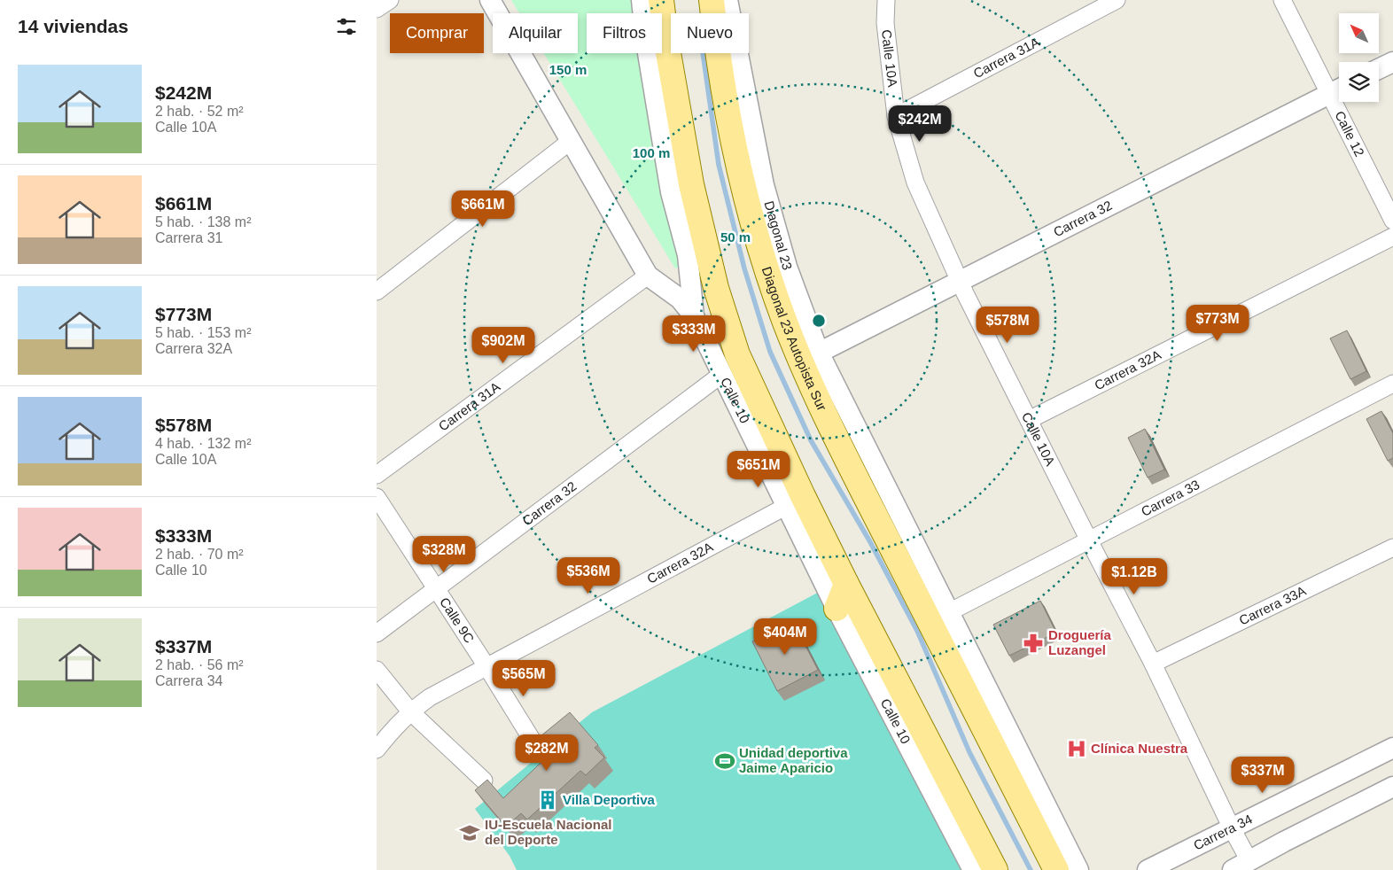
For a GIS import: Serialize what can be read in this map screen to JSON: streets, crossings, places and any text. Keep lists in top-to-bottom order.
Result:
{
  "streets": {
    "main road": ["Diagonal 23 Autopista Sur", "Calle 10"],
    "street": [
      "Calle 10A",
      "Carrera 31A",
      "Calle 12",
      "Carrera 32",
      "Diagonal 23",
      "Carrera 32A",
      "Carrera 33",
      "Carrera 33A",
      "Calle 9C",
      "Carrera 34"
    ]
  },
  "crossings": [
    ["Calle 10A", "Carrera 31A"],
    ["Calle 10A", "Carrera 32"],
    ["Calle 10A", "Carrera 32A"],
    ["Calle 10A", "Carrera 33"],
    ["Calle 10A", "Carrera 33A"],
    ["Calle 10A", "Carrera 34"],
    ["Carrera 31A", "Calle 10"],
    ["Calle 12", "Carrera 32"],
    ["Carrera 32", "Diagonal 23"],
    ["Carrera 32", "Calle 10"],
    ["Carrera 32", "Calle 9C"],
    ["Diagonal 23", "Diagonal 23 Autopista Sur"],
    ["Carrera 32A", "Calle 10"],
    ["Carrera 32A", "Calle 9C"]
  ],
  "places": {
    "pharmacy": ["Droguería Luzangel"],
    "hospital": ["Clínica Nuestra"],
    "sports": ["Unidad deportiva Jaime Aparicio"],
    "building": ["Villa Deportiva"],
    "school or university": ["IU-Escuela Nacional del Deporte"]
  },
  "north": "top left",
  "page": {
    "heading": "14 viviendas",
    "chip": [
      "Comprar",
      "Alquilar",
      "Filtros",
      "Nuevo"
    ],
    "list": [
      {
        "name": "$242M",
        "note": "2 hab. · 52 m² · Calle 10A"
      },
      {
        "name": "$661M",
        "note": "5 hab. · 138 m² · Carrera 31"
      },
      {
        "name": "$773M",
        "note": "5 hab. · 153 m² · Carrera 32A"
      },
      {
        "name": "$578M",
        "note": "4 hab. · 132 m² · Calle 10A"
      },
      {
        "name": "$333M",
        "note": "2 hab. · 70 m² · Calle 10"
      },
      {
        "name": "$337M",
        "note": "2 hab. · 56 m² · Carrera 34"
      }
    ],
    "price": [
      "$242M",
      "$661M",
      "$773M",
      "$578M",
      "$333M",
      "$902M",
      "$651M",
      "$328M",
      "$536M",
      "$1.12B",
      "$404M",
      "$565M",
      "$282M",
      "$337M"
    ]
  },
  "rings": ["150 m", "100 m", "50 m"]
}
